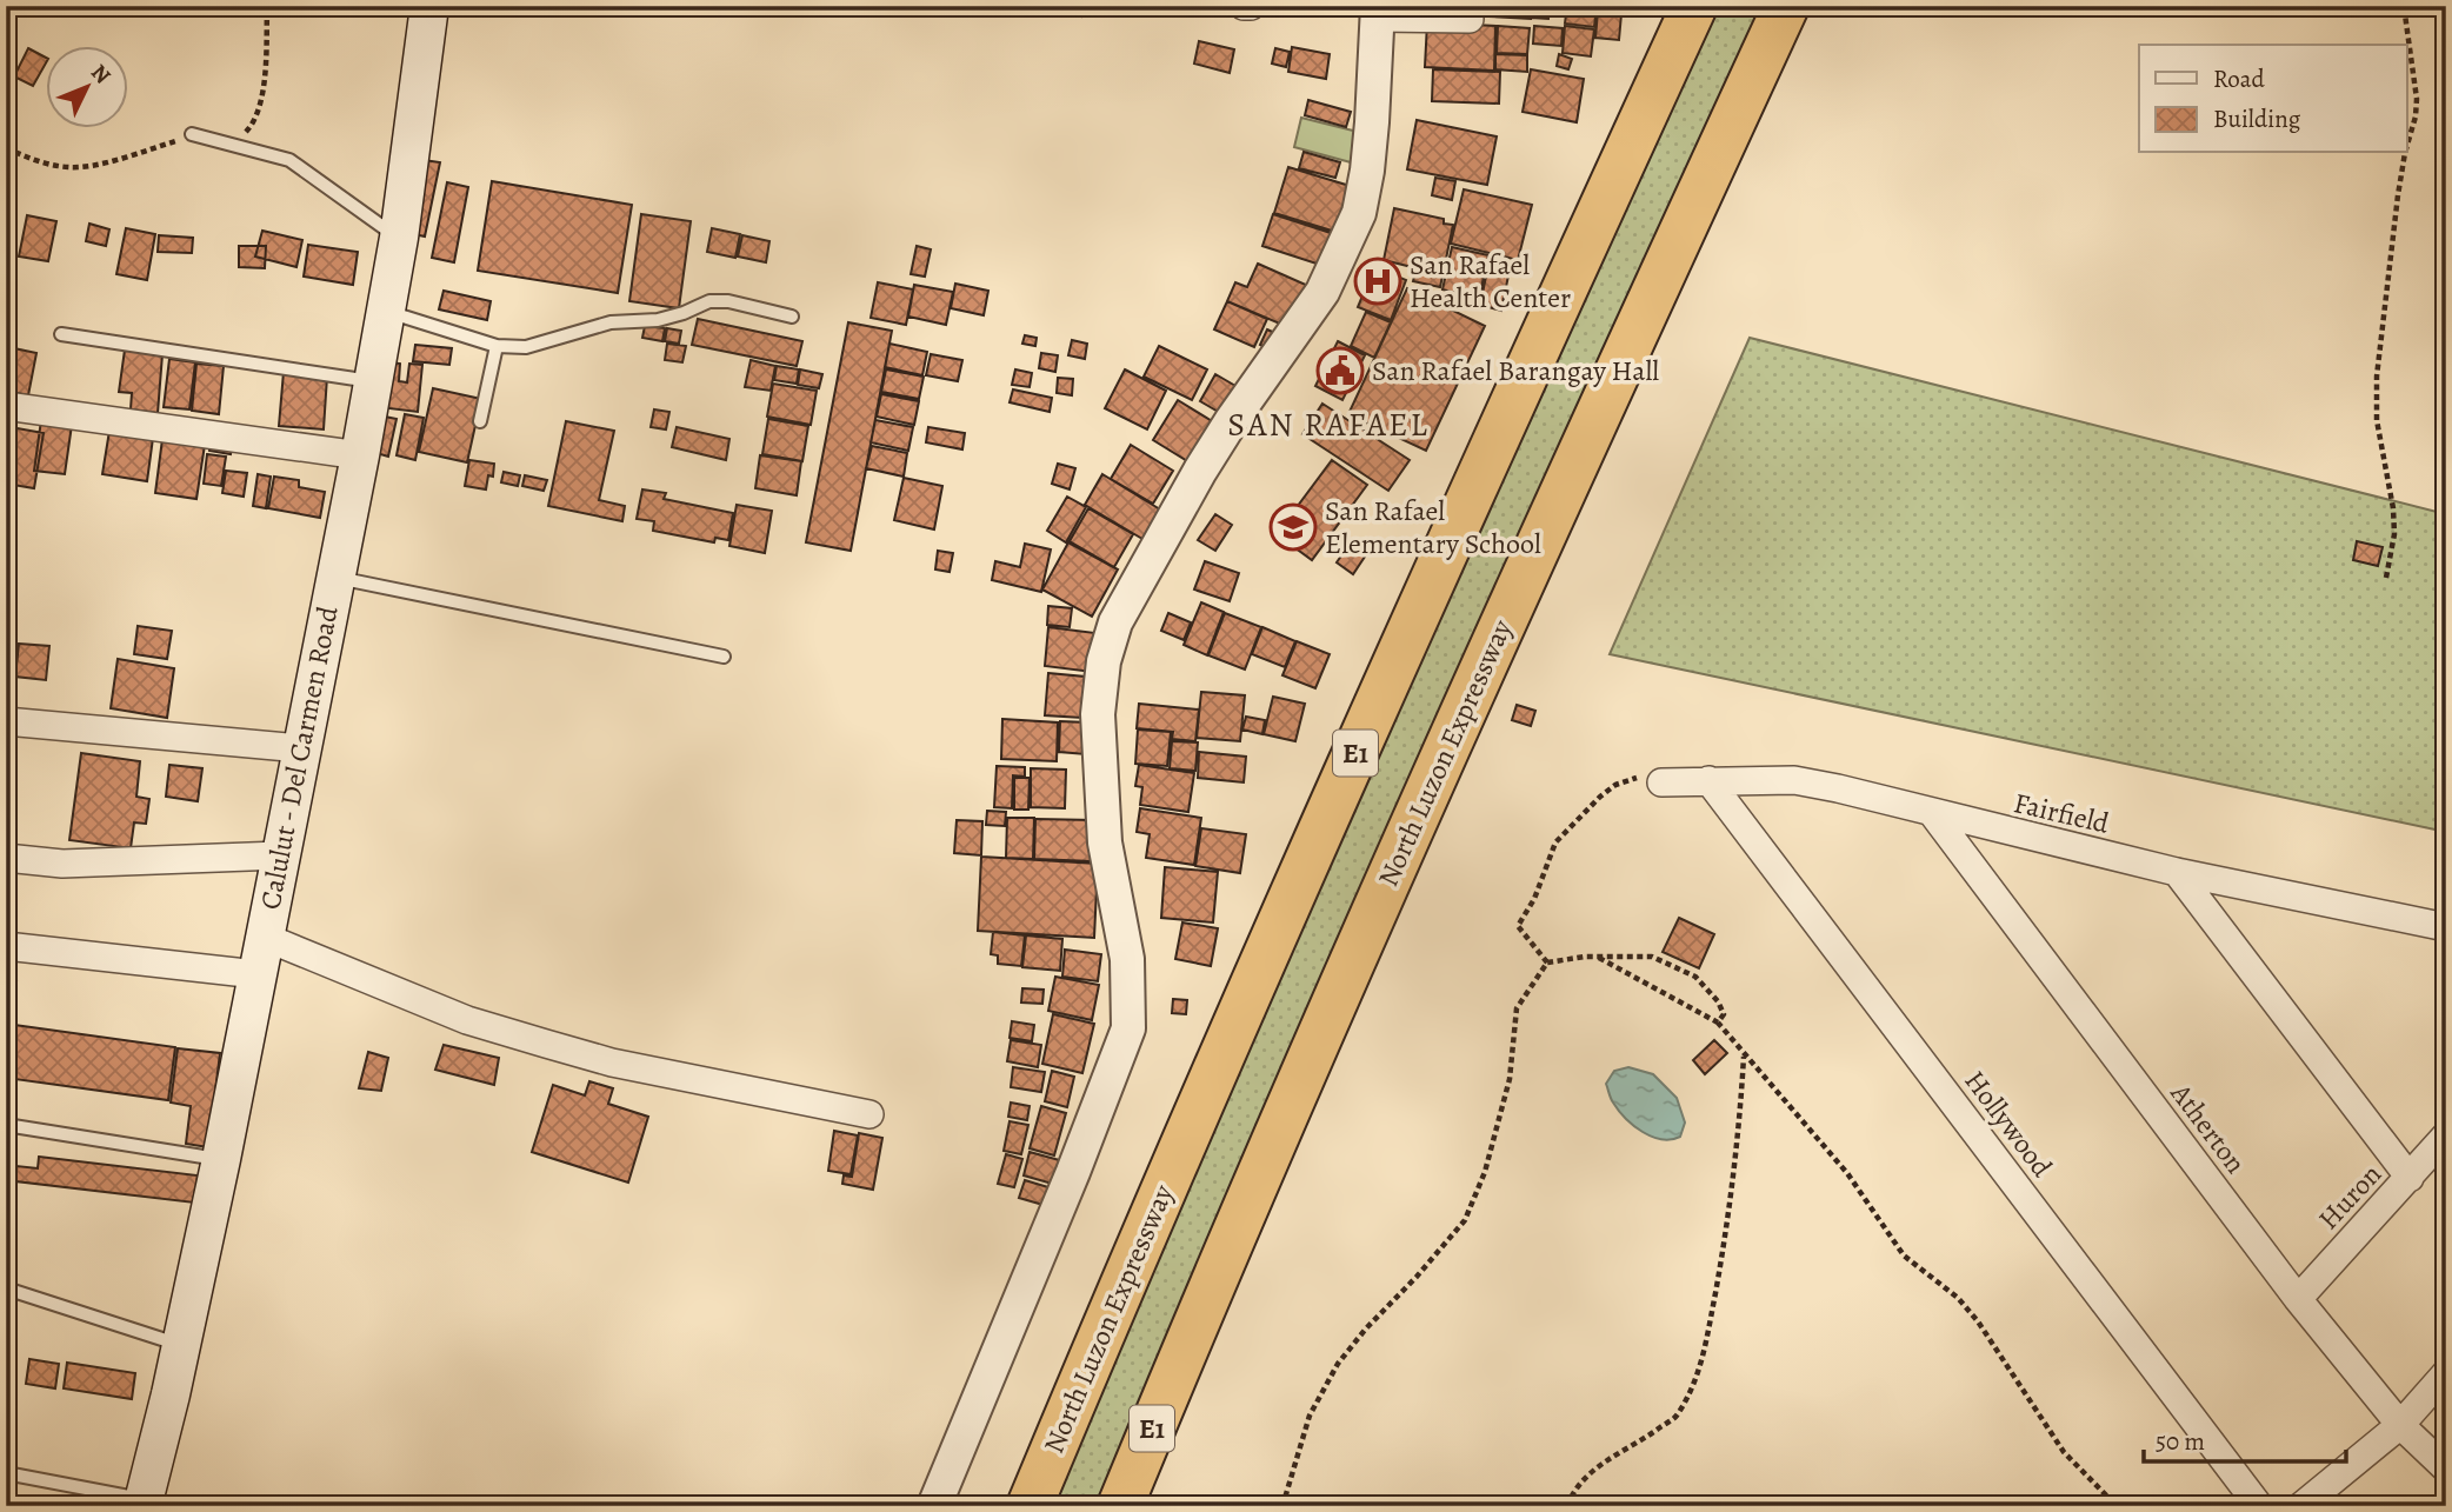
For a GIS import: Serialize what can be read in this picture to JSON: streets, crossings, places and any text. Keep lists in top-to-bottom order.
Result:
{
  "streets": {
    "highway": ["E1", "North Luzon Expressway"],
    "main road": ["Calulut - Del Carmen Road"],
    "street": [
      "Fairfield",
      "Hollywood",
      "Atherton",
      "Huron"
    ]
  },
  "crossings": [
    ["Fairfield", "Hollywood"],
    ["Fairfield", "Atherton"],
    ["Atherton", "Huron"]
  ],
  "districts": ["SAN RAFAEL"],
  "places": {
    "hospital": ["San Rafael Health Center"],
    "public building": ["San Rafael Barangay Hall"],
    "school or university": ["San Rafael Elementary School"]
  },
  "legend": ["Road", "Building"],
  "scale_bar": "50 m",
  "north": "top right"
}
